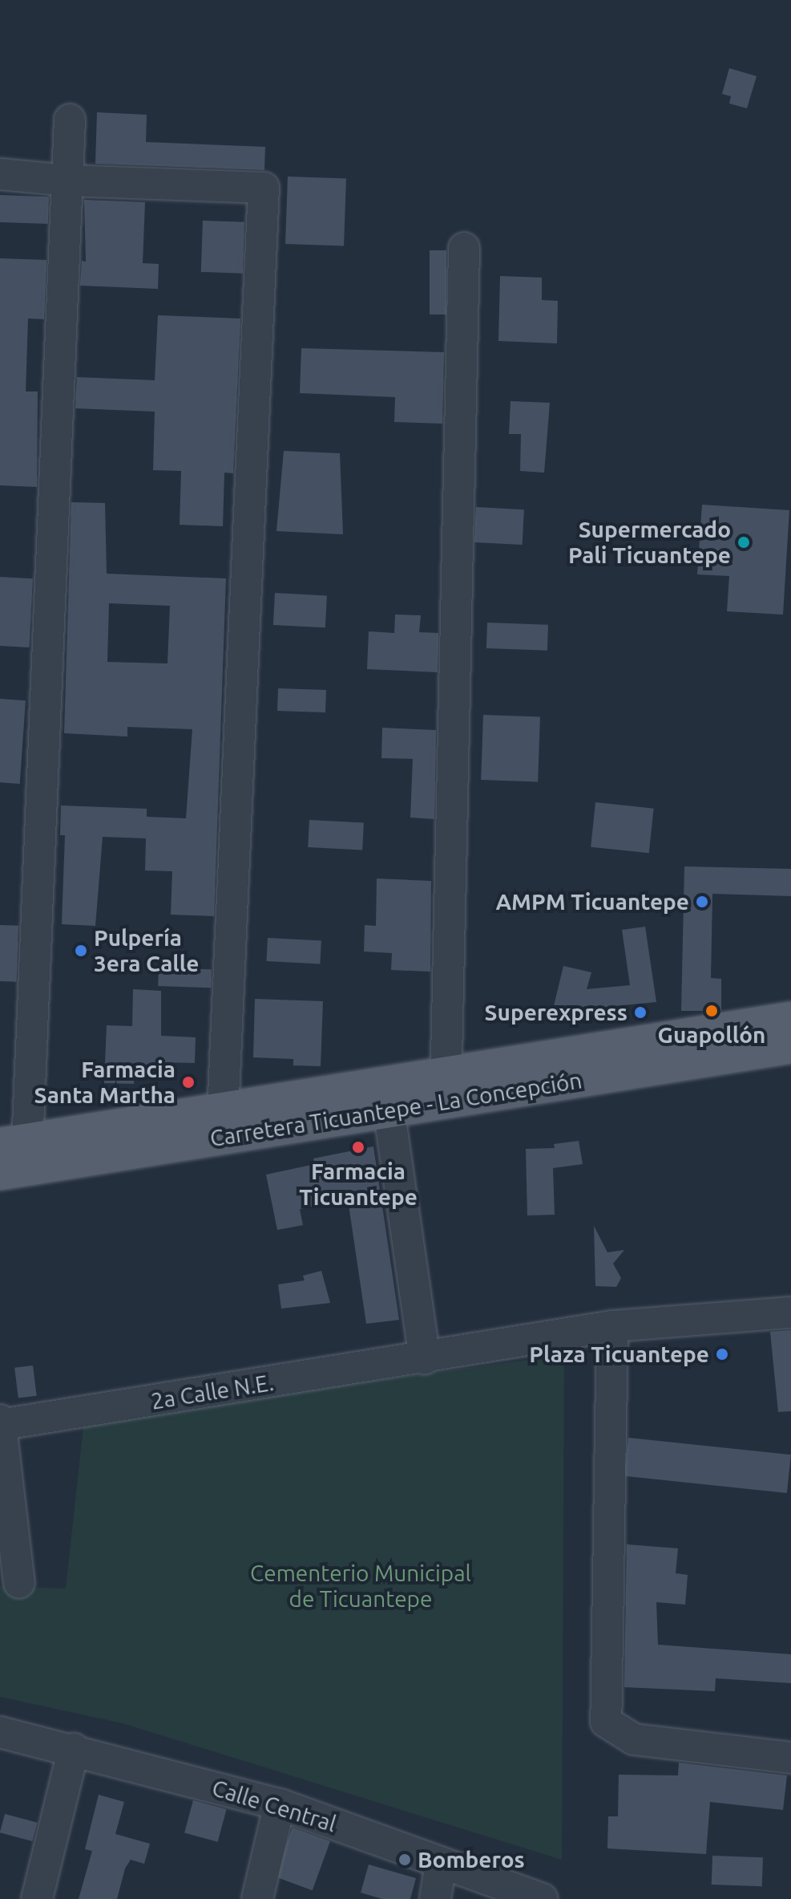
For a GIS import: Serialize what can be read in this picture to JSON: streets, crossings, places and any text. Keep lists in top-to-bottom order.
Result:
{
  "streets": {
    "main road": ["Carretera Ticuantepe - La Concepción"],
    "street": ["2a Calle N.E.", "Calle Central"]
  },
  "parks": ["Cementerio Municipal de Ticuantepe"],
  "places": [
    "Supermercado Pali Ticuantepe",
    "AMPM Ticuantepe",
    "Pulpería 3era Calle",
    "Guapollón",
    "Superexpress",
    "Farmacia Santa Martha",
    "Farmacia Ticuantepe",
    "Plaza Ticuantepe",
    "Bomberos"
  ]
}
